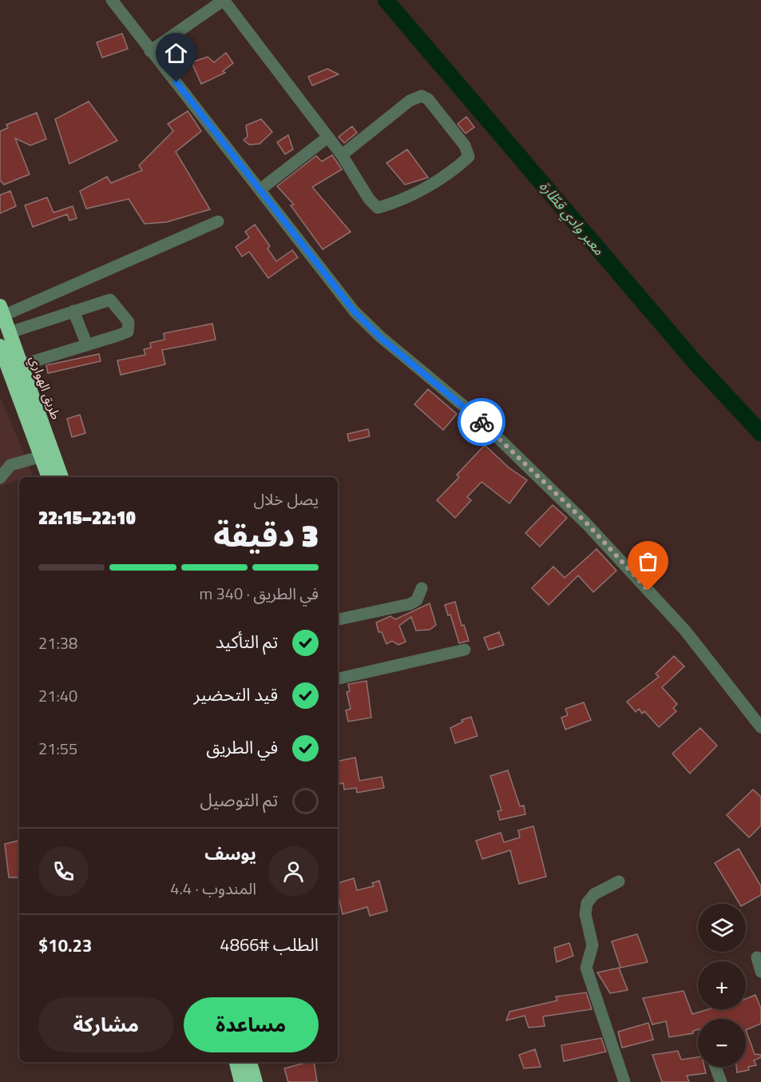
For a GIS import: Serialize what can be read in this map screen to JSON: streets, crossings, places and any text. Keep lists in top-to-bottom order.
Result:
{
  "streets": {
    "highway": ["طريق الهواري"]
  },
  "water": ["معبر وادي قطّارة"],
  "page": {
    "heading": ["3 دقيقة", "يصل خلال", "22:10–22:15"],
    "panel": [
      "يوسف",
      "المندوب · 4.4",
      "الطلب #4866",
      "$10.23"
    ],
    "bar": "في الطريق · 340 m",
    "list": [
      ["تم التأكيد", "21:38"],
      ["قيد التحضير", "21:40"],
      ["في الطريق", "21:55"],
      "تم التوصيل"
    ],
    "map_buttons": ["+", "−"],
    "buttons": ["مساعدة", "مشاركة"]
  }
}
